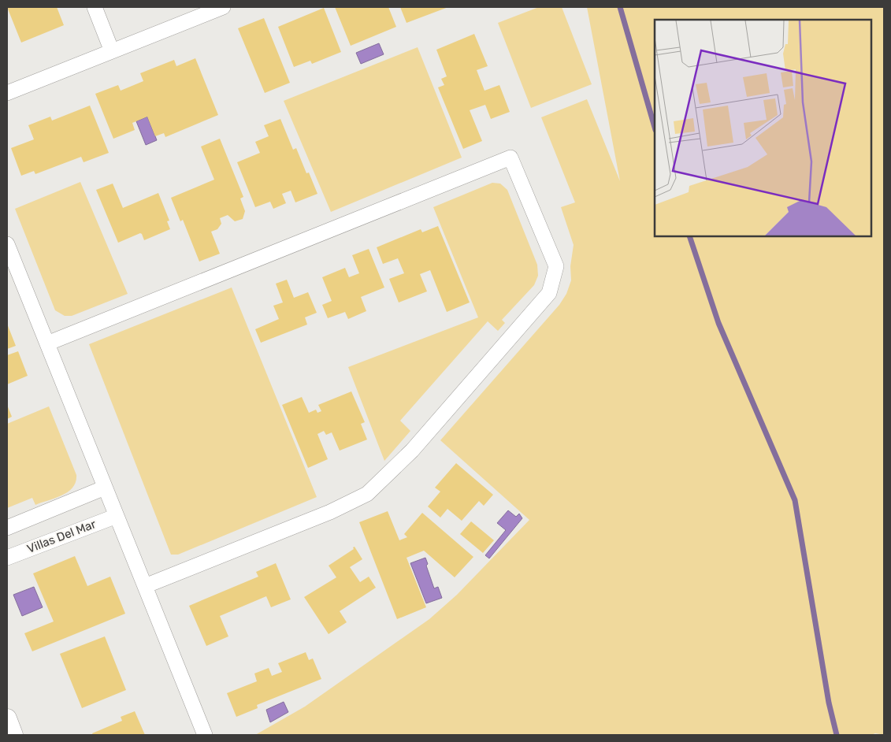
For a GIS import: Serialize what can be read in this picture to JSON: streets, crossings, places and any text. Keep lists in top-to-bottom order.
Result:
{
  "streets": {
    "street": ["Villas Del Mar"]
  }
}
